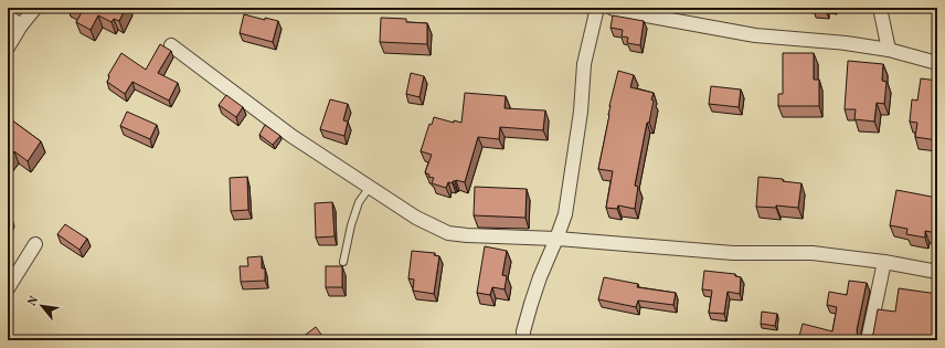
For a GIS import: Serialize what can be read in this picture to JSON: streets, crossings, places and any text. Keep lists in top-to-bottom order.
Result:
{
  "north": "top left"
}
